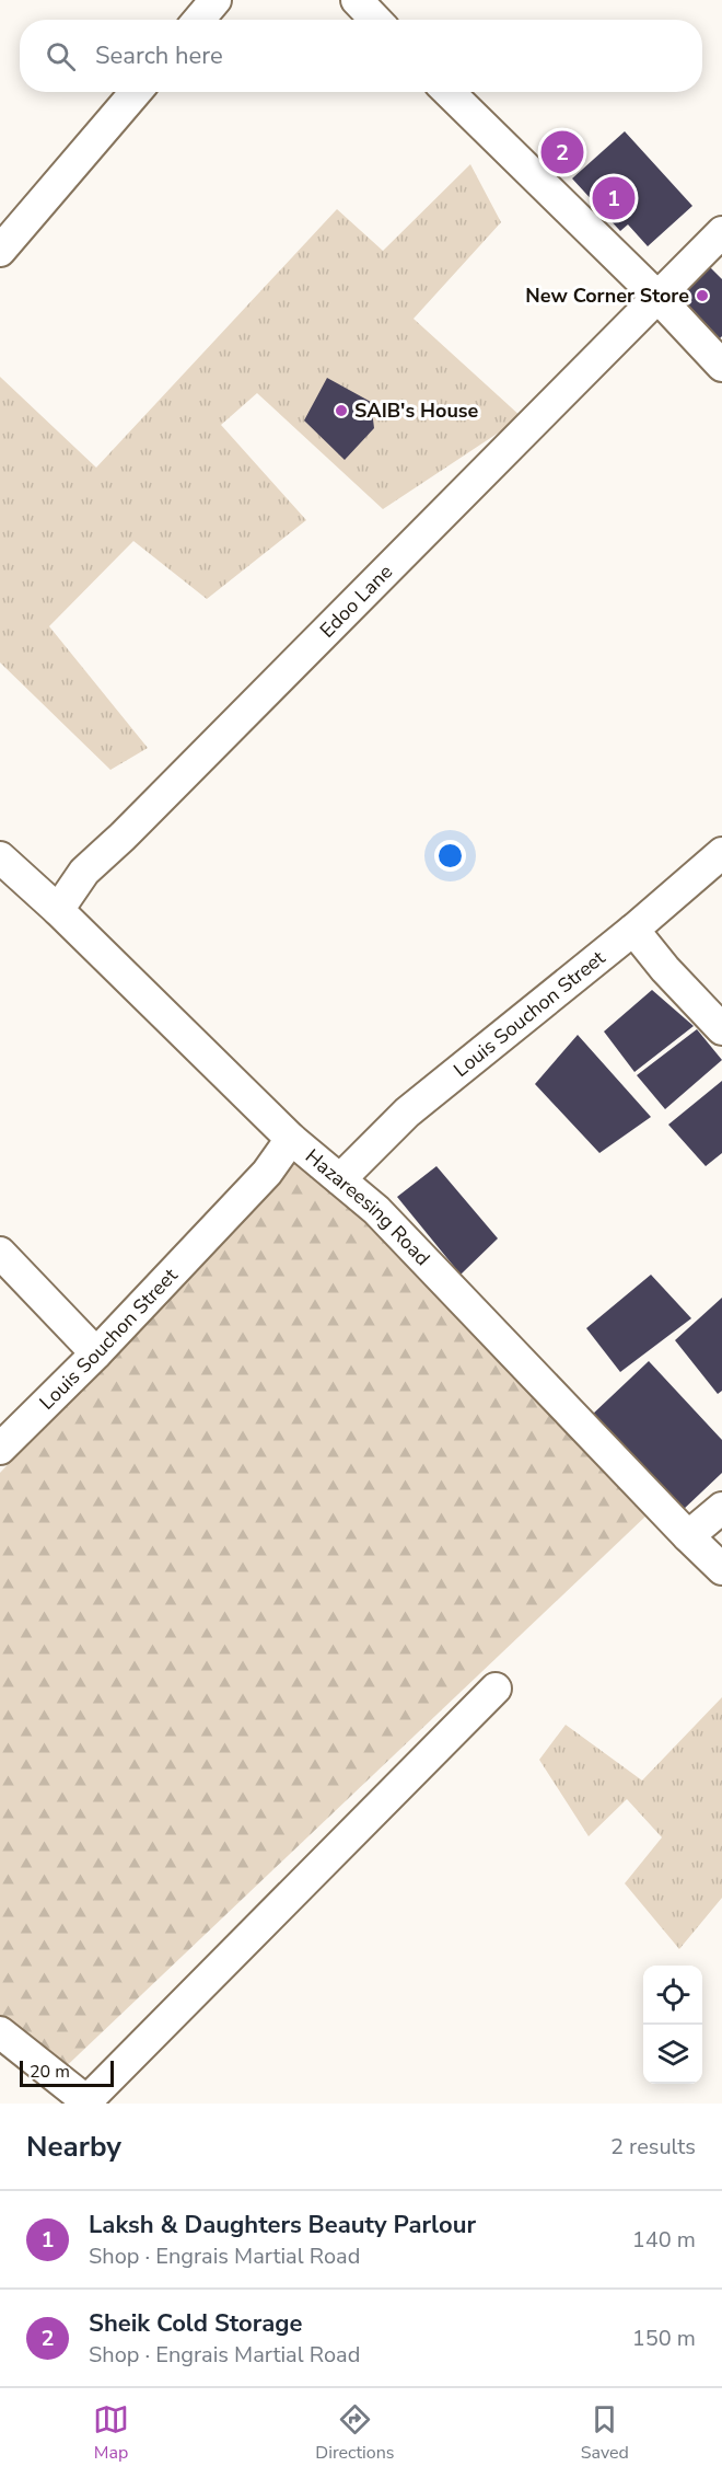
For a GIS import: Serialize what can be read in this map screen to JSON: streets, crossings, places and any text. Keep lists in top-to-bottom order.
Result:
{
  "streets": {
    "street": ["Edoo Lane", "Louis Souchon Street", "Hazareesing Road"]
  },
  "crossings": [
    ["Edoo Lane", "Hazareesing Road"],
    ["Louis Souchon Street", "Hazareesing Road"]
  ],
  "places": ["New Corner Store", "SAIB's House"],
  "scale_bar": "20 m",
  "page": {
    "search": "Search here",
    "pins": ["2", "1"],
    "scale": "20 m",
    "heading": ["Nearby", "2 results"],
    "list": [
      {
        "mark": "1",
        "name": "Laksh & Daughters Beauty Parlour",
        "note": "Shop · Engrais Martial Road",
        "value": "140 m"
      },
      {
        "mark": "2",
        "name": "Sheik Cold Storage",
        "note": "Shop · Engrais Martial Road",
        "value": "150 m"
      }
    ],
    "nav": ["Map", "Directions", "Saved"]
  }
}
